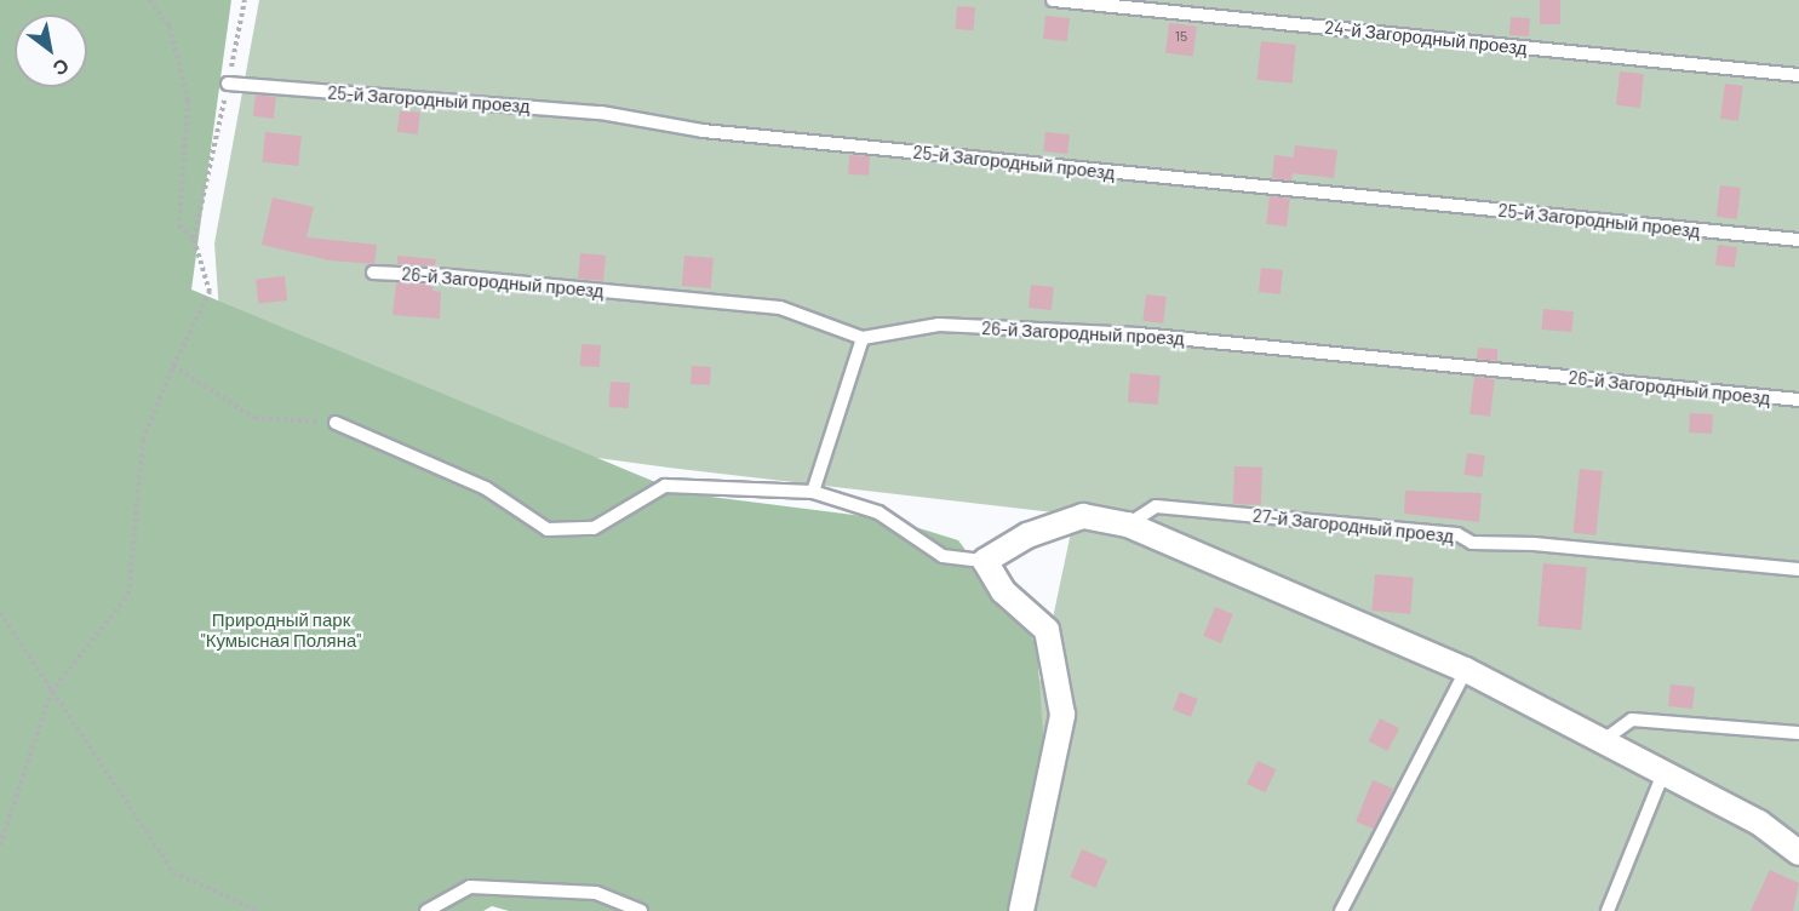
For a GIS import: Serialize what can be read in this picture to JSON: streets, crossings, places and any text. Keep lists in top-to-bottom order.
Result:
{
  "streets": {
    "lane": [
      "24-й Загородный проезд",
      "25-й Загородный проезд",
      "26-й Загородный проезд",
      "27-й Загородный проезд"
    ]
  },
  "parks": ["Природный парк \"Кумысная Поляна\""],
  "house_numbers": ["15"],
  "north": "bottom right"
}
